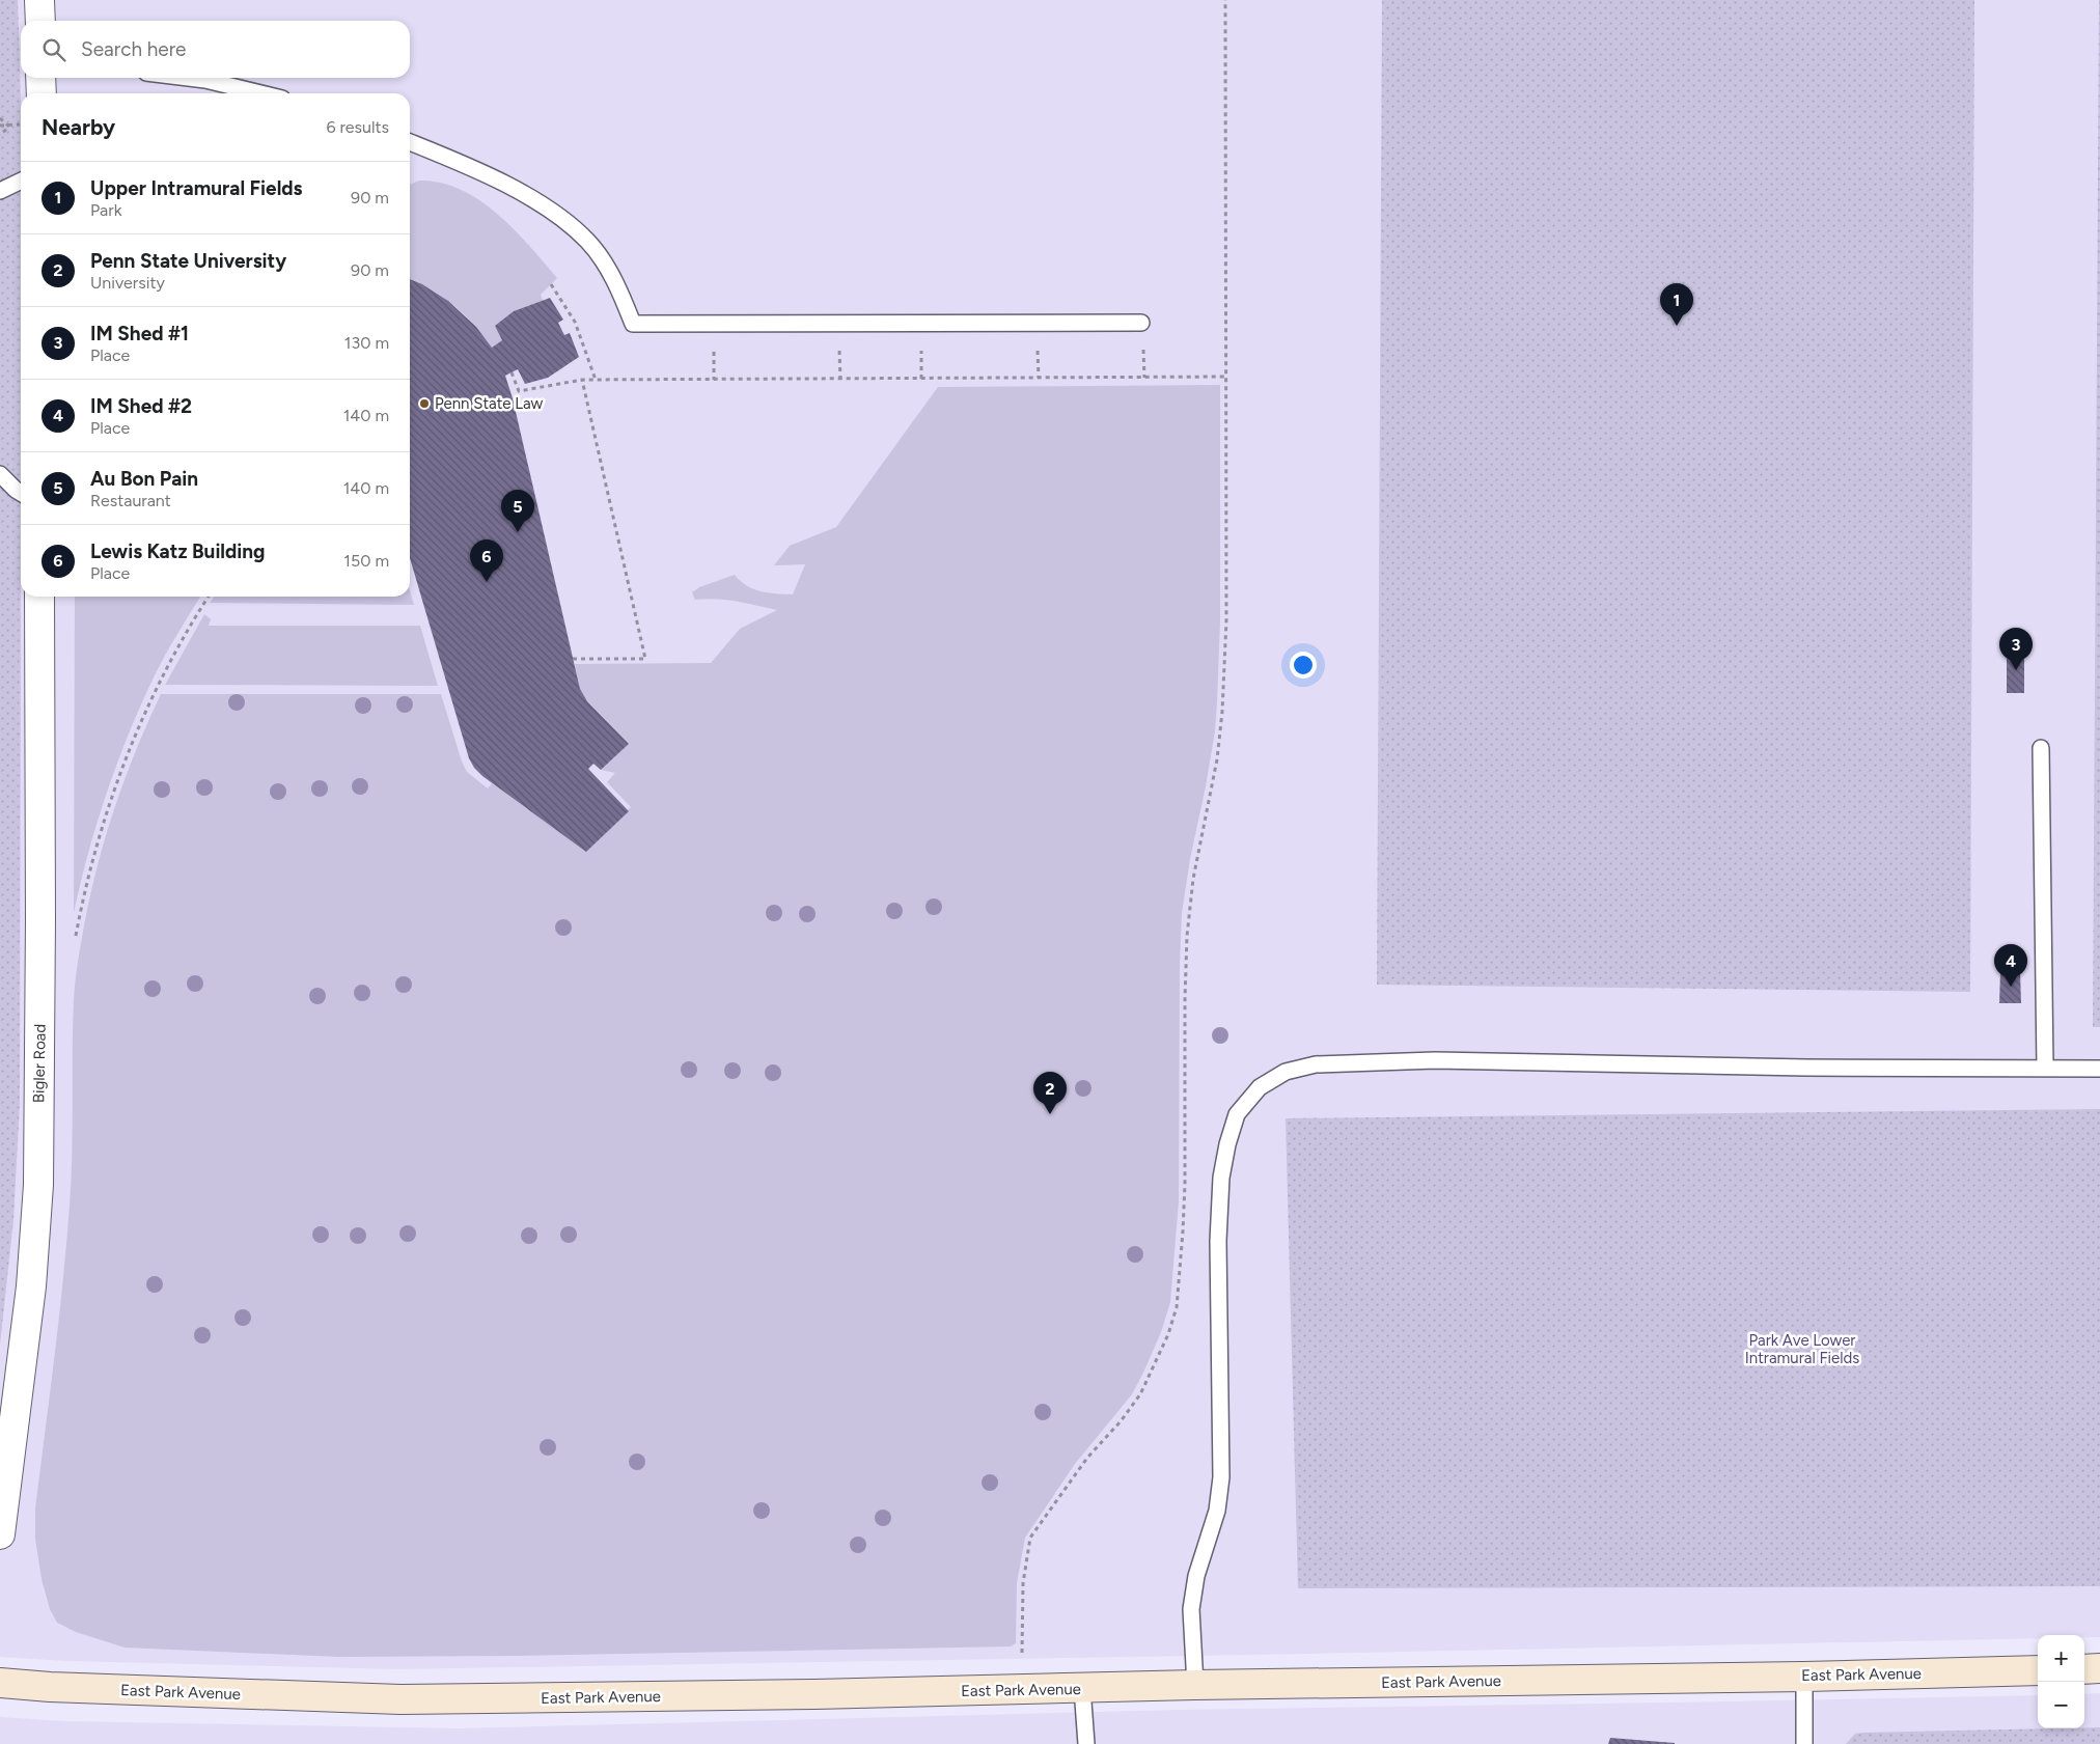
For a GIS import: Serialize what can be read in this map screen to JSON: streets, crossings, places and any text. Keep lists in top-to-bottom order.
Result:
{
  "streets": {
    "main road": ["East Park Avenue"],
    "street": ["Bigler Road"]
  },
  "parks": ["Park Ave Lower Intramural Fields"],
  "places": ["Penn State Law"],
  "page": {
    "search": "Search here",
    "heading": ["Nearby", "6 results"],
    "list": [
      {
        "mark": "1",
        "name": "Upper Intramural Fields",
        "note": "Park",
        "value": "90 m"
      },
      {
        "mark": "2",
        "name": "Penn State University",
        "note": "University",
        "value": "90 m"
      },
      {
        "mark": "3",
        "name": "IM Shed #1",
        "note": "Place",
        "value": "130 m"
      },
      {
        "mark": "4",
        "name": "IM Shed #2",
        "note": "Place",
        "value": "140 m"
      },
      {
        "mark": "5",
        "name": "Au Bon Pain",
        "note": "Restaurant",
        "value": "140 m"
      },
      {
        "mark": "6",
        "name": "Lewis Katz Building",
        "note": "Place",
        "value": "150 m"
      }
    ],
    "pins": [
      "1",
      "5",
      "6",
      "3",
      "4",
      "2"
    ],
    "map_buttons": ["+", "−"]
  }
}
